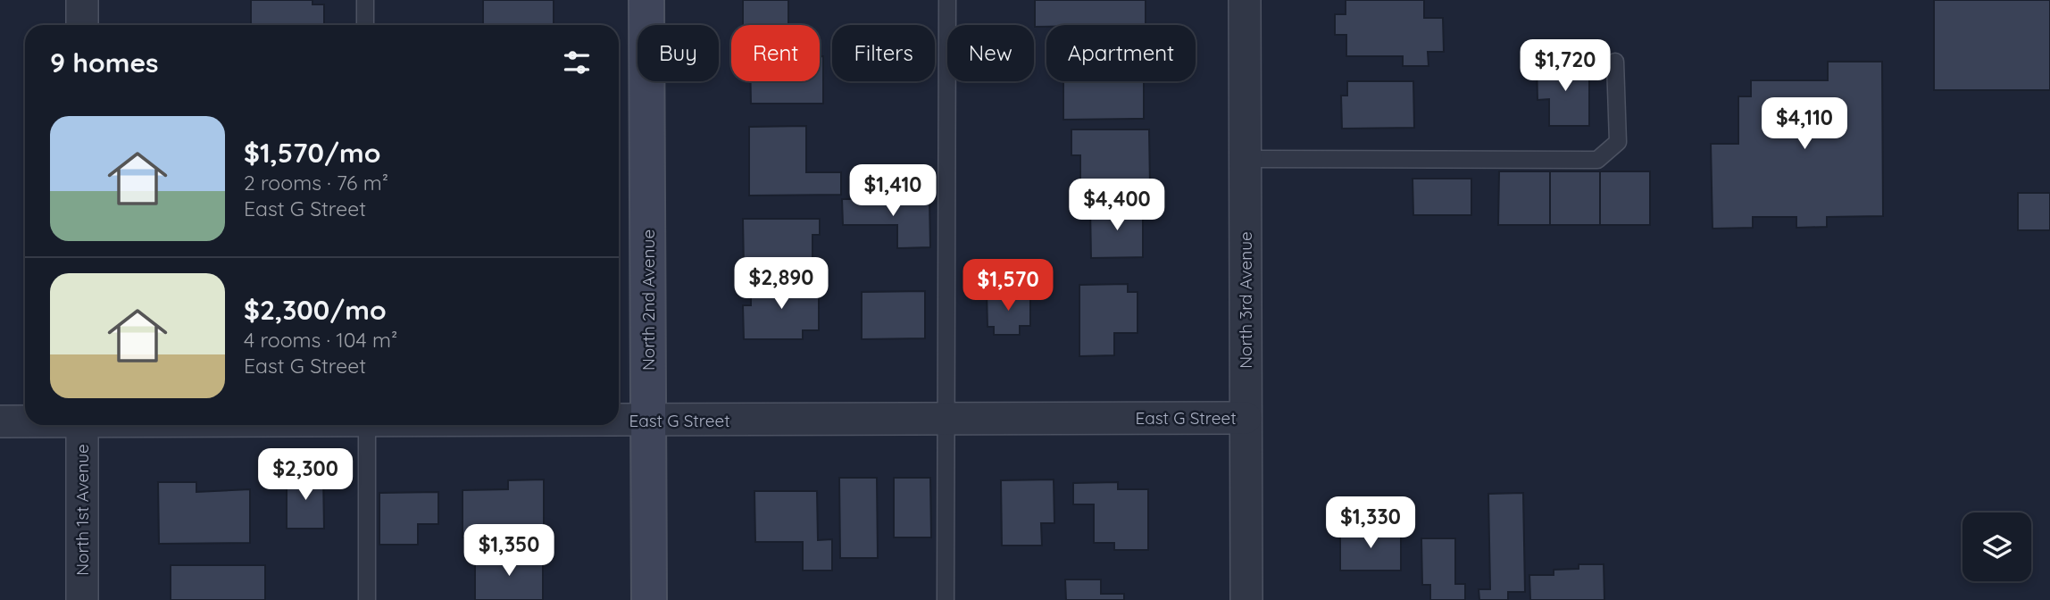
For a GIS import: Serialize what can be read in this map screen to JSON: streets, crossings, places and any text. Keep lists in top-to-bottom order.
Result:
{
  "streets": {
    "street": [
      "North 2nd Avenue",
      "North 3rd Avenue",
      "East G Street",
      "North 1st Avenue"
    ]
  },
  "crossings": [
    ["North 2nd Avenue", "East G Street"],
    ["North 3rd Avenue", "East G Street"]
  ],
  "page": {
    "chip": [
      "Buy",
      "Rent",
      "Filters",
      "New",
      "Apartment"
    ],
    "heading": "9 homes",
    "price": [
      "$1,720",
      "$4,110",
      "$1,410",
      "$4,400",
      "$2,890",
      "$1,570",
      "$2,300",
      "$1,330",
      "$1,350"
    ],
    "list": [
      {
        "name": "$1,570/mo",
        "note": "2 rooms · 76 m² · East G Street"
      },
      {
        "name": "$2,300/mo",
        "note": "4 rooms · 104 m² · East G Street"
      }
    ]
  }
}
